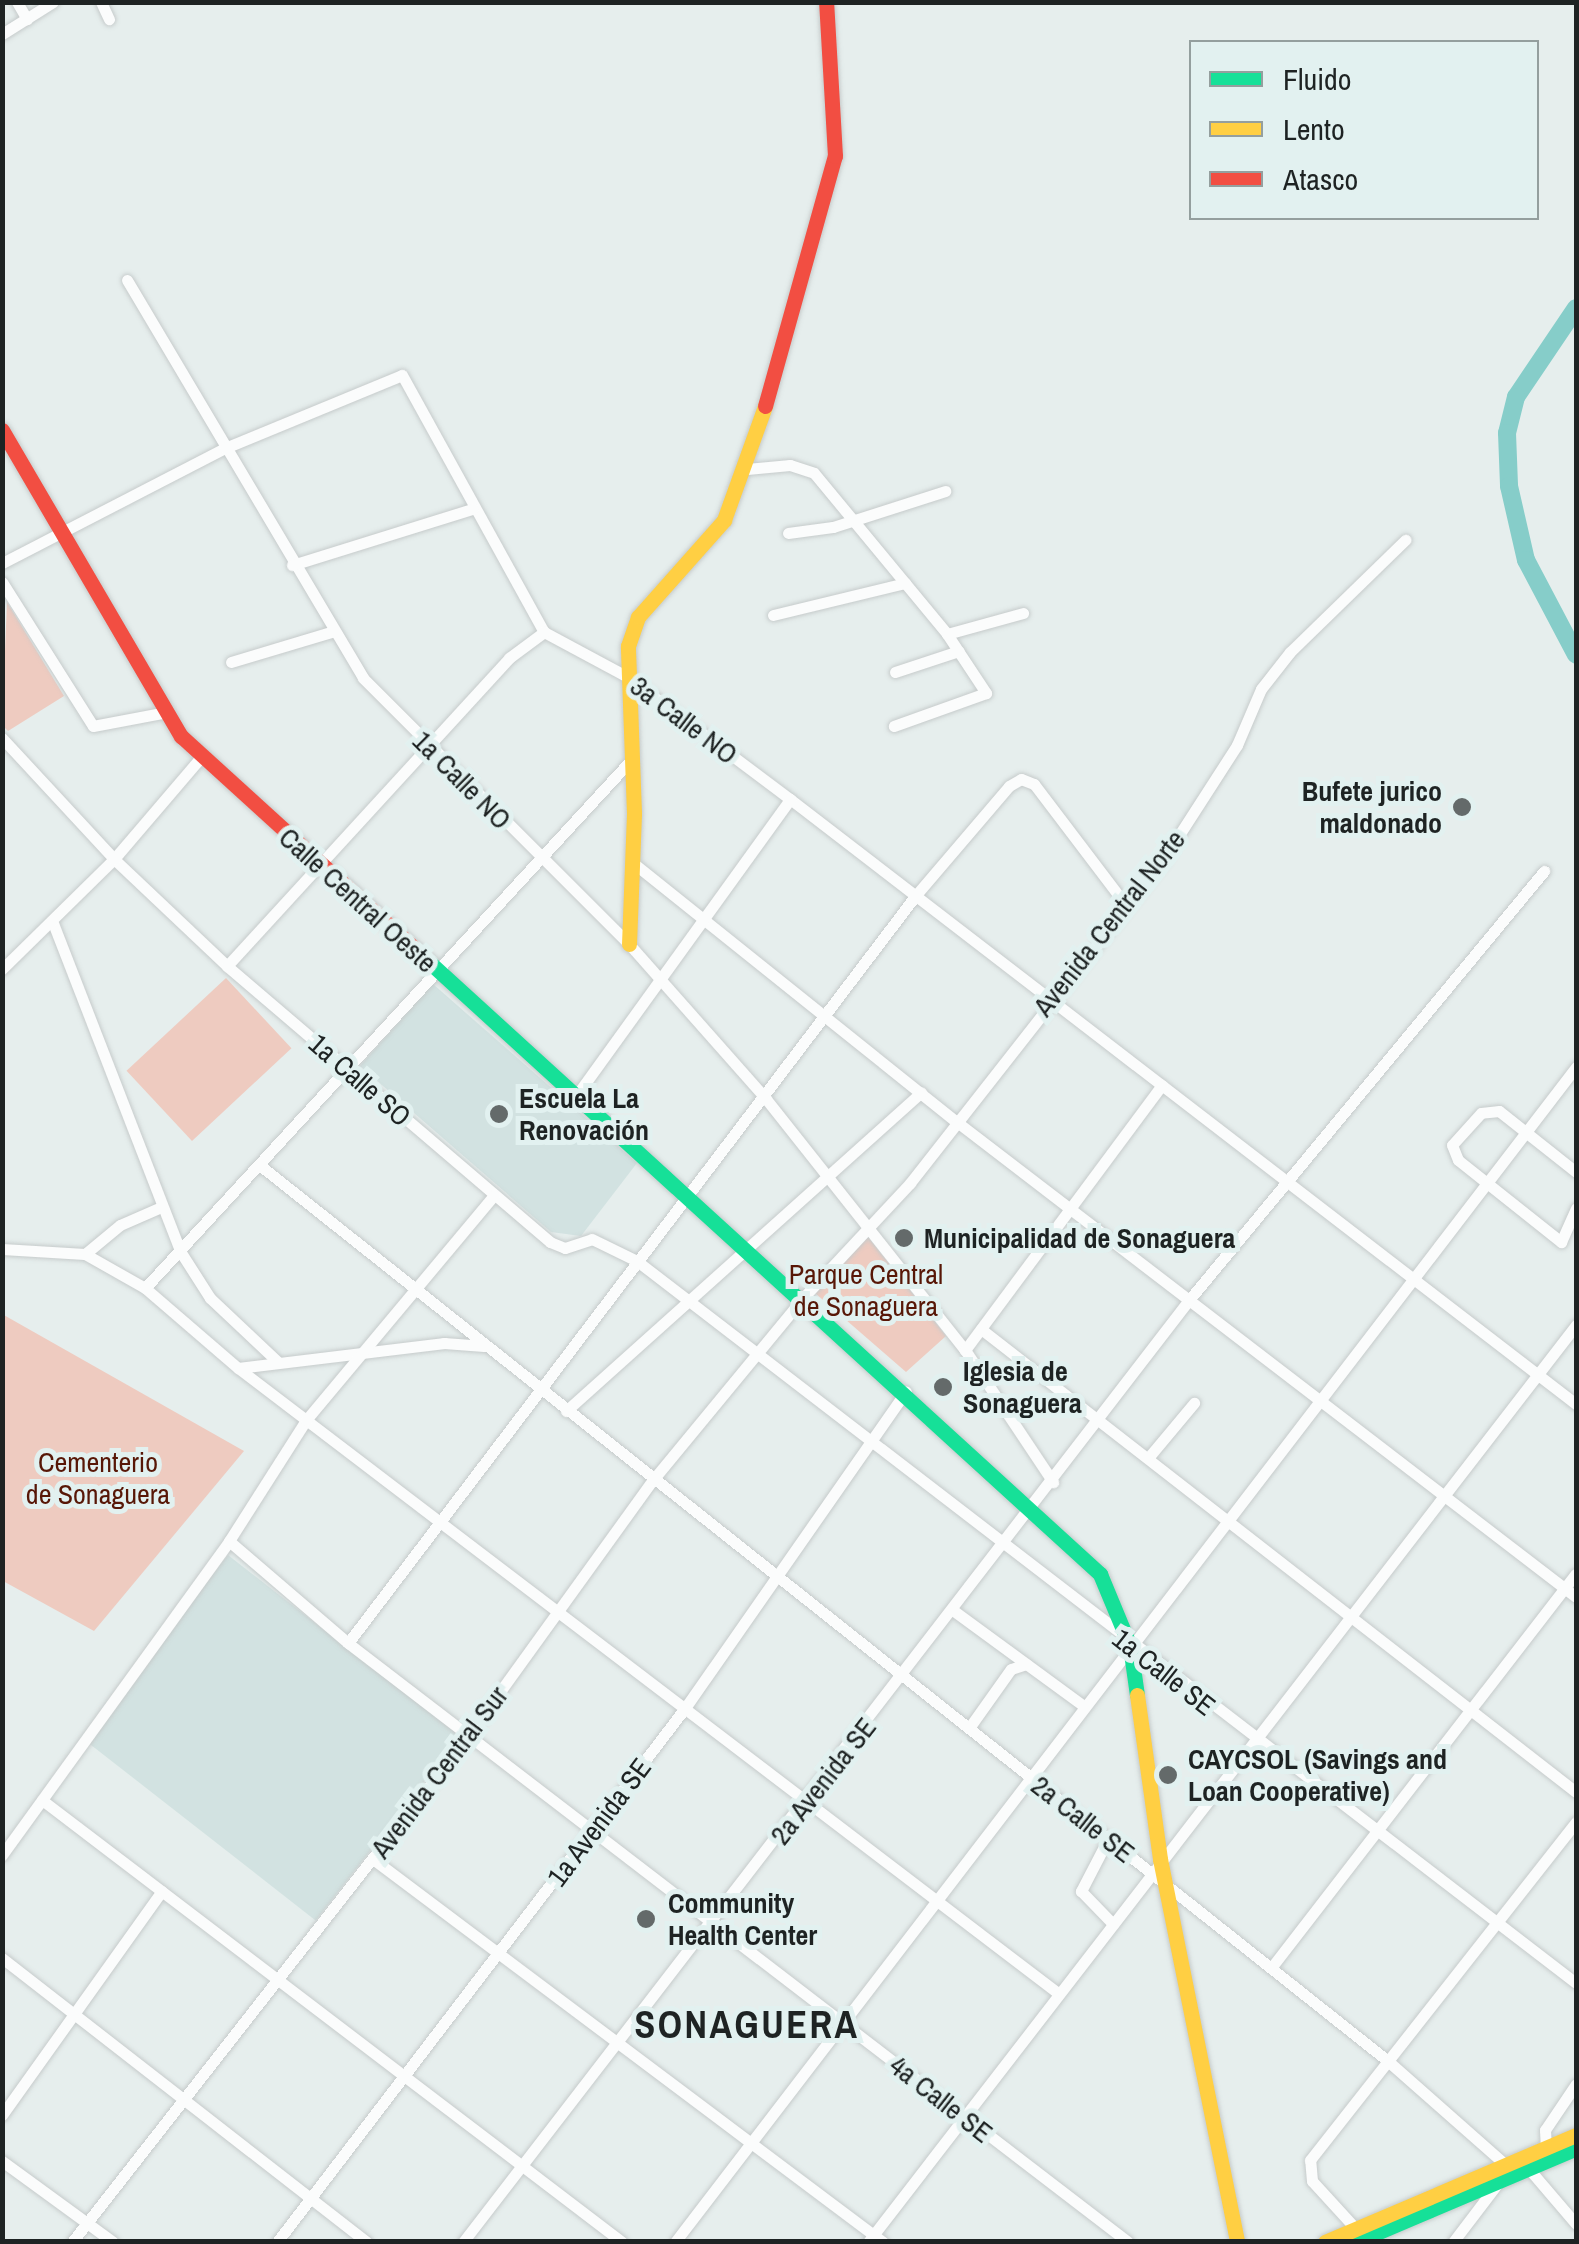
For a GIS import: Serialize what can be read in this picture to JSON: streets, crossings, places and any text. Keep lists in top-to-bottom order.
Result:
{
  "streets": {
    "street": [
      "3a Calle NO",
      "1a Calle NO",
      "Calle Central Oeste",
      "Avenida Central Norte",
      "1a Calle SO",
      "1a Calle SE",
      "Avenida Central Sur",
      "2a Avenida SE",
      "2a Calle SE",
      "1a Avenida SE",
      "4a Calle SE"
    ]
  },
  "crossings": [
    ["3a Calle NO", "Avenida Central Norte"],
    ["3a Calle NO", "2a Avenida SE"],
    ["1a Calle NO", "Avenida Central Norte"],
    ["1a Calle NO", "2a Avenida SE"],
    ["Calle Central Oeste", "Avenida Central Norte"],
    ["Calle Central Oeste", "1a Calle SE"],
    ["Calle Central Oeste", "Avenida Central Sur"],
    ["Calle Central Oeste", "2a Avenida SE"],
    ["Calle Central Oeste", "2a Calle SE"],
    ["Calle Central Oeste", "1a Avenida SE"],
    ["Avenida Central Norte", "Avenida Central Sur"],
    ["1a Calle SO", "1a Calle SE"],
    ["1a Calle SO", "Avenida Central Sur"],
    ["1a Calle SE", "Avenida Central Sur"],
    ["1a Calle SE", "2a Avenida SE"],
    ["1a Calle SE", "1a Avenida SE"],
    ["Avenida Central Sur", "2a Calle SE"],
    ["Avenida Central Sur", "4a Calle SE"],
    ["2a Avenida SE", "2a Calle SE"],
    ["2a Avenida SE", "4a Calle SE"],
    ["2a Calle SE", "1a Avenida SE"],
    ["1a Avenida SE", "4a Calle SE"]
  ],
  "districts": ["SONAGUERA"],
  "parks": ["Parque Central de Sonaguera", "Cementerio de Sonaguera"],
  "places": [
    "Bufete jurico maldonado",
    "Escuela La Renovación",
    "Municipalidad de Sonaguera",
    "Iglesia de Sonaguera",
    "CAYCSOL (Savings and Loan Cooperative)",
    "Community Health Center"
  ],
  "legend": ["Fluido", "Lento", "Atasco"]
}
